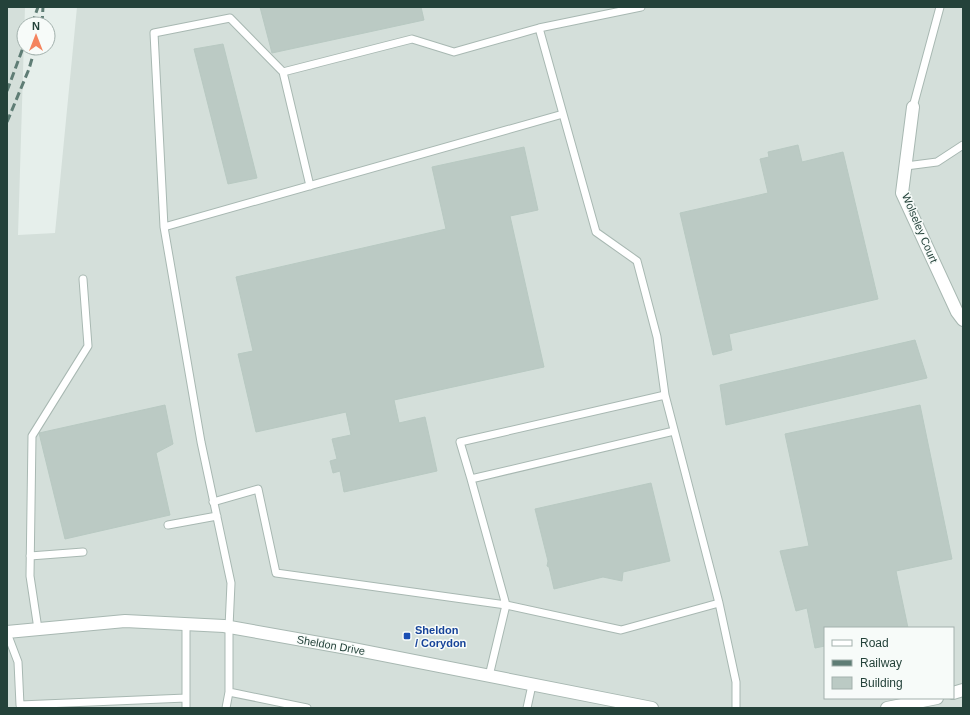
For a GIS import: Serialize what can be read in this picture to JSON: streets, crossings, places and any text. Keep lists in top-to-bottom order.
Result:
{
  "streets": {
    "street": ["Wolseley Court", "Sheldon Drive"]
  },
  "places": {
    "transit": ["Sheldon / Corydon"]
  },
  "legend": ["Road", "Railway", "Building"],
  "north": "top"
}
